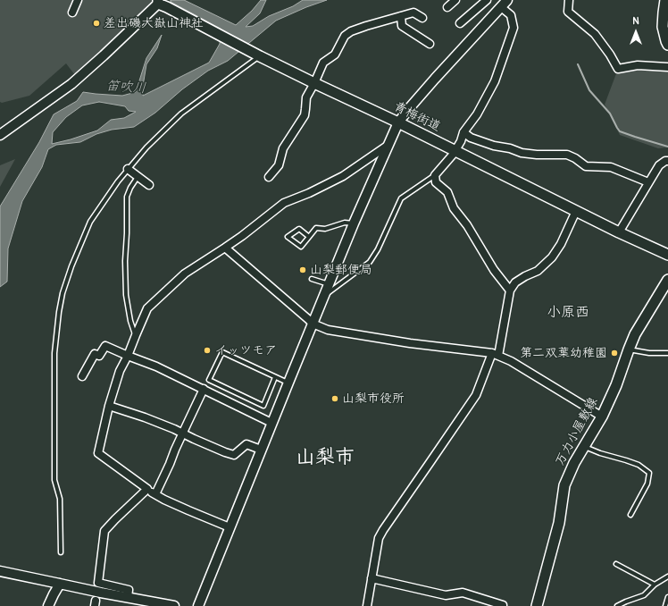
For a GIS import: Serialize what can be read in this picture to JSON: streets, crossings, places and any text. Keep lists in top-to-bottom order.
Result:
{
  "streets": {
    "main road": ["青梅街道", "万力小屋敷線"]
  },
  "districts": ["小原西", "山梨市"],
  "water": ["笛吹川"],
  "places": [
    "差出磯大嶽山神社",
    "山梨郵便局",
    "イッツモア",
    "第二双葉幼稚園",
    "山梨市役所"
  ],
  "north": "top"
}
